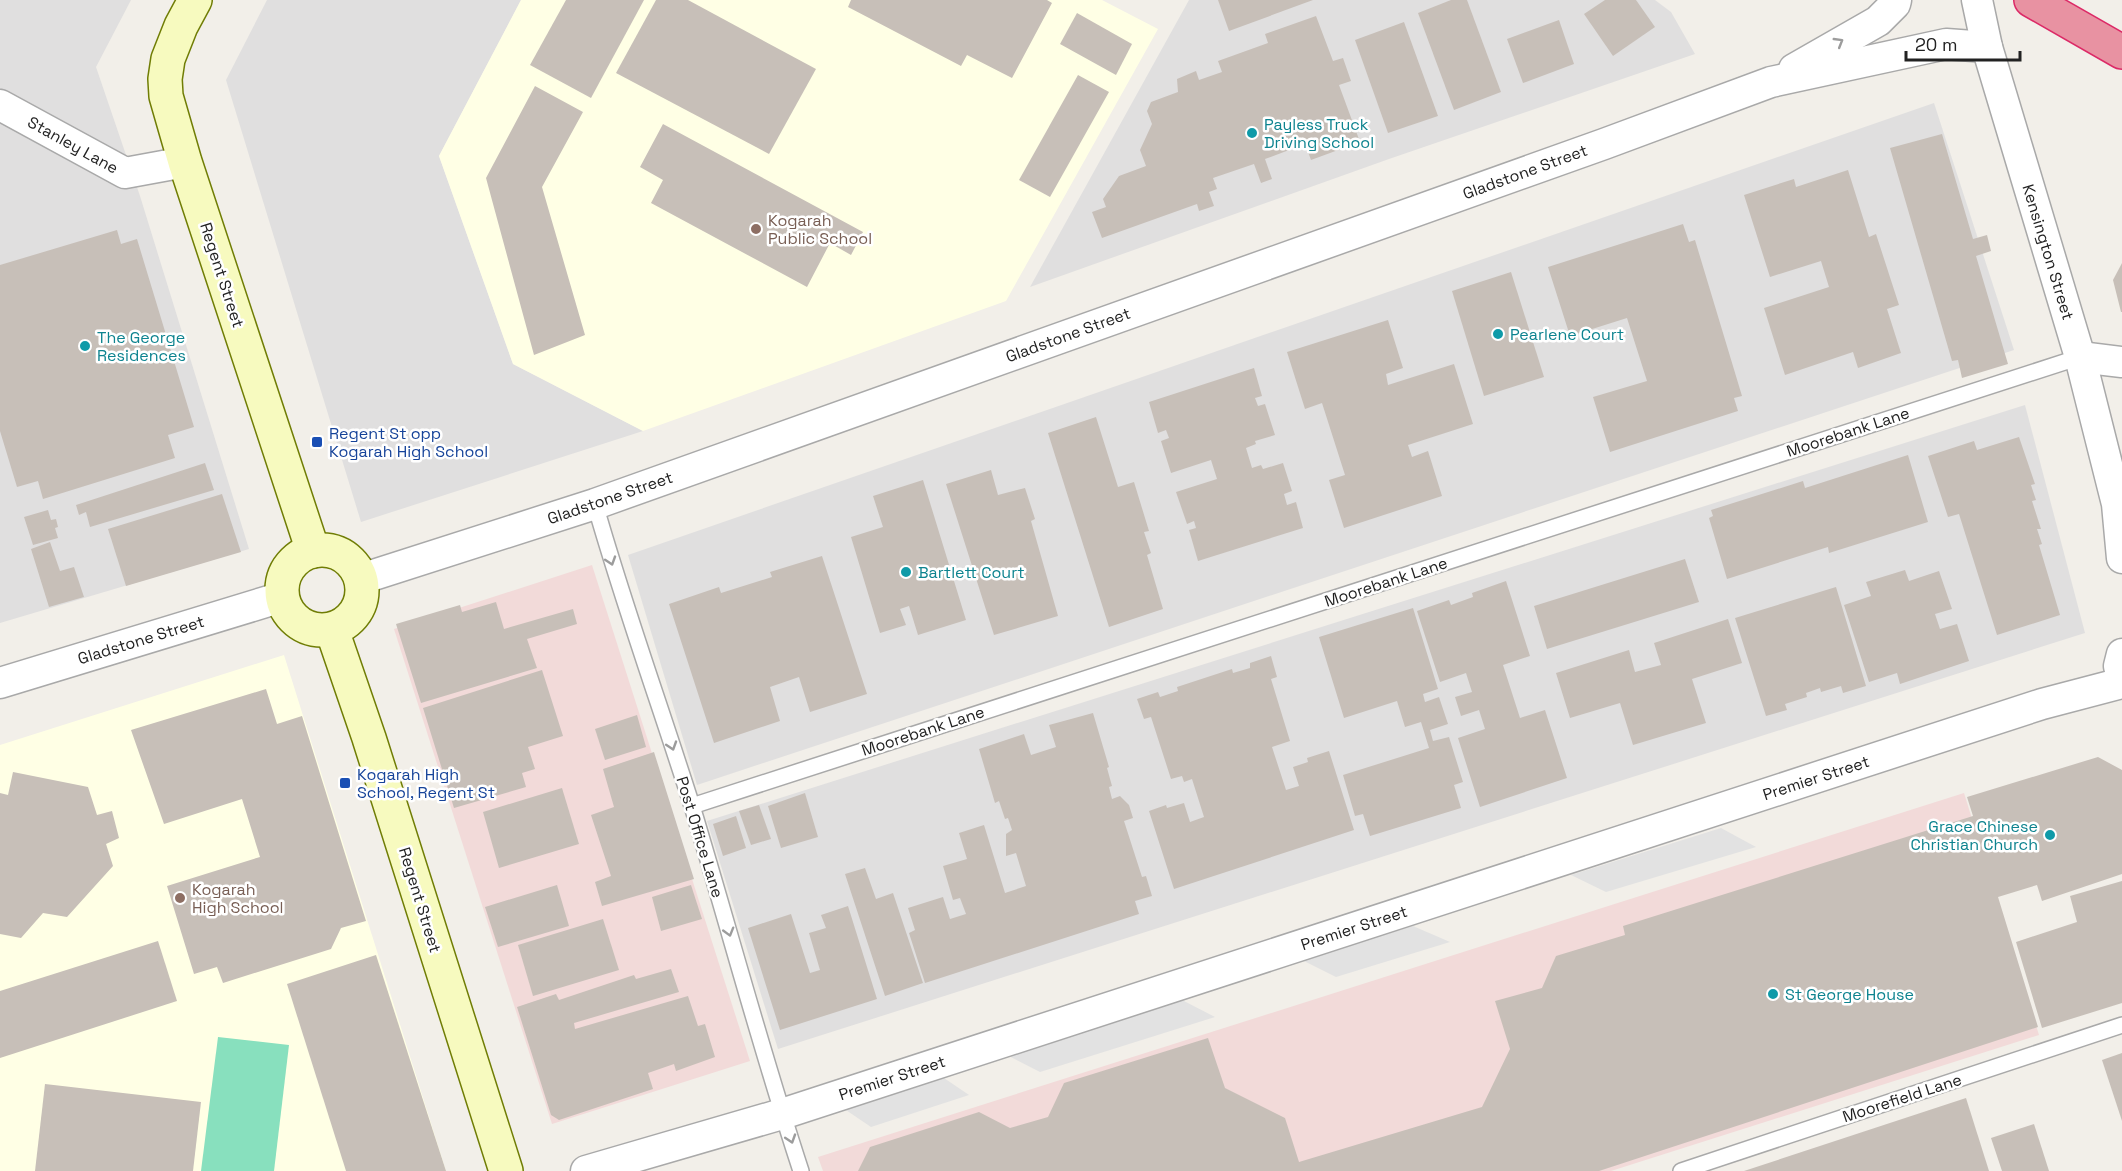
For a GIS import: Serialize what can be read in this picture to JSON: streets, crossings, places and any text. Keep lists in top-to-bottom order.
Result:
{
  "streets": {
    "main road": ["Regent Street"],
    "street": [
      "Stanley Lane",
      "Gladstone Street",
      "Kensington Street",
      "Premier Street"
    ],
    "lane": ["Moorebank Lane", "Post Office Lane", "Moorefield Lane"]
  },
  "crossings": [
    ["Stanley Lane", "Regent Street"],
    ["Gladstone Street", "Kensington Street"],
    ["Gladstone Street", "Regent Street"],
    ["Gladstone Street", "Post Office Lane"],
    ["Kensington Street", "Moorebank Lane"],
    ["Moorebank Lane", "Post Office Lane"],
    ["Premier Street", "Post Office Lane"]
  ],
  "one_way": ["Post Office Lane"],
  "places": {
    "other": [
      "Payless Truck Driving School",
      "Kogarah Public School",
      "Pearlene Court",
      "The George Residences",
      "Bartlett Court",
      "Grace Chinese Christian Church",
      "Kogarah High School",
      "St George House"
    ],
    "transit": ["Regent St opp Kogarah High School", "Kogarah High School, Regent St"]
  },
  "scale_bar": "20 m"
}
